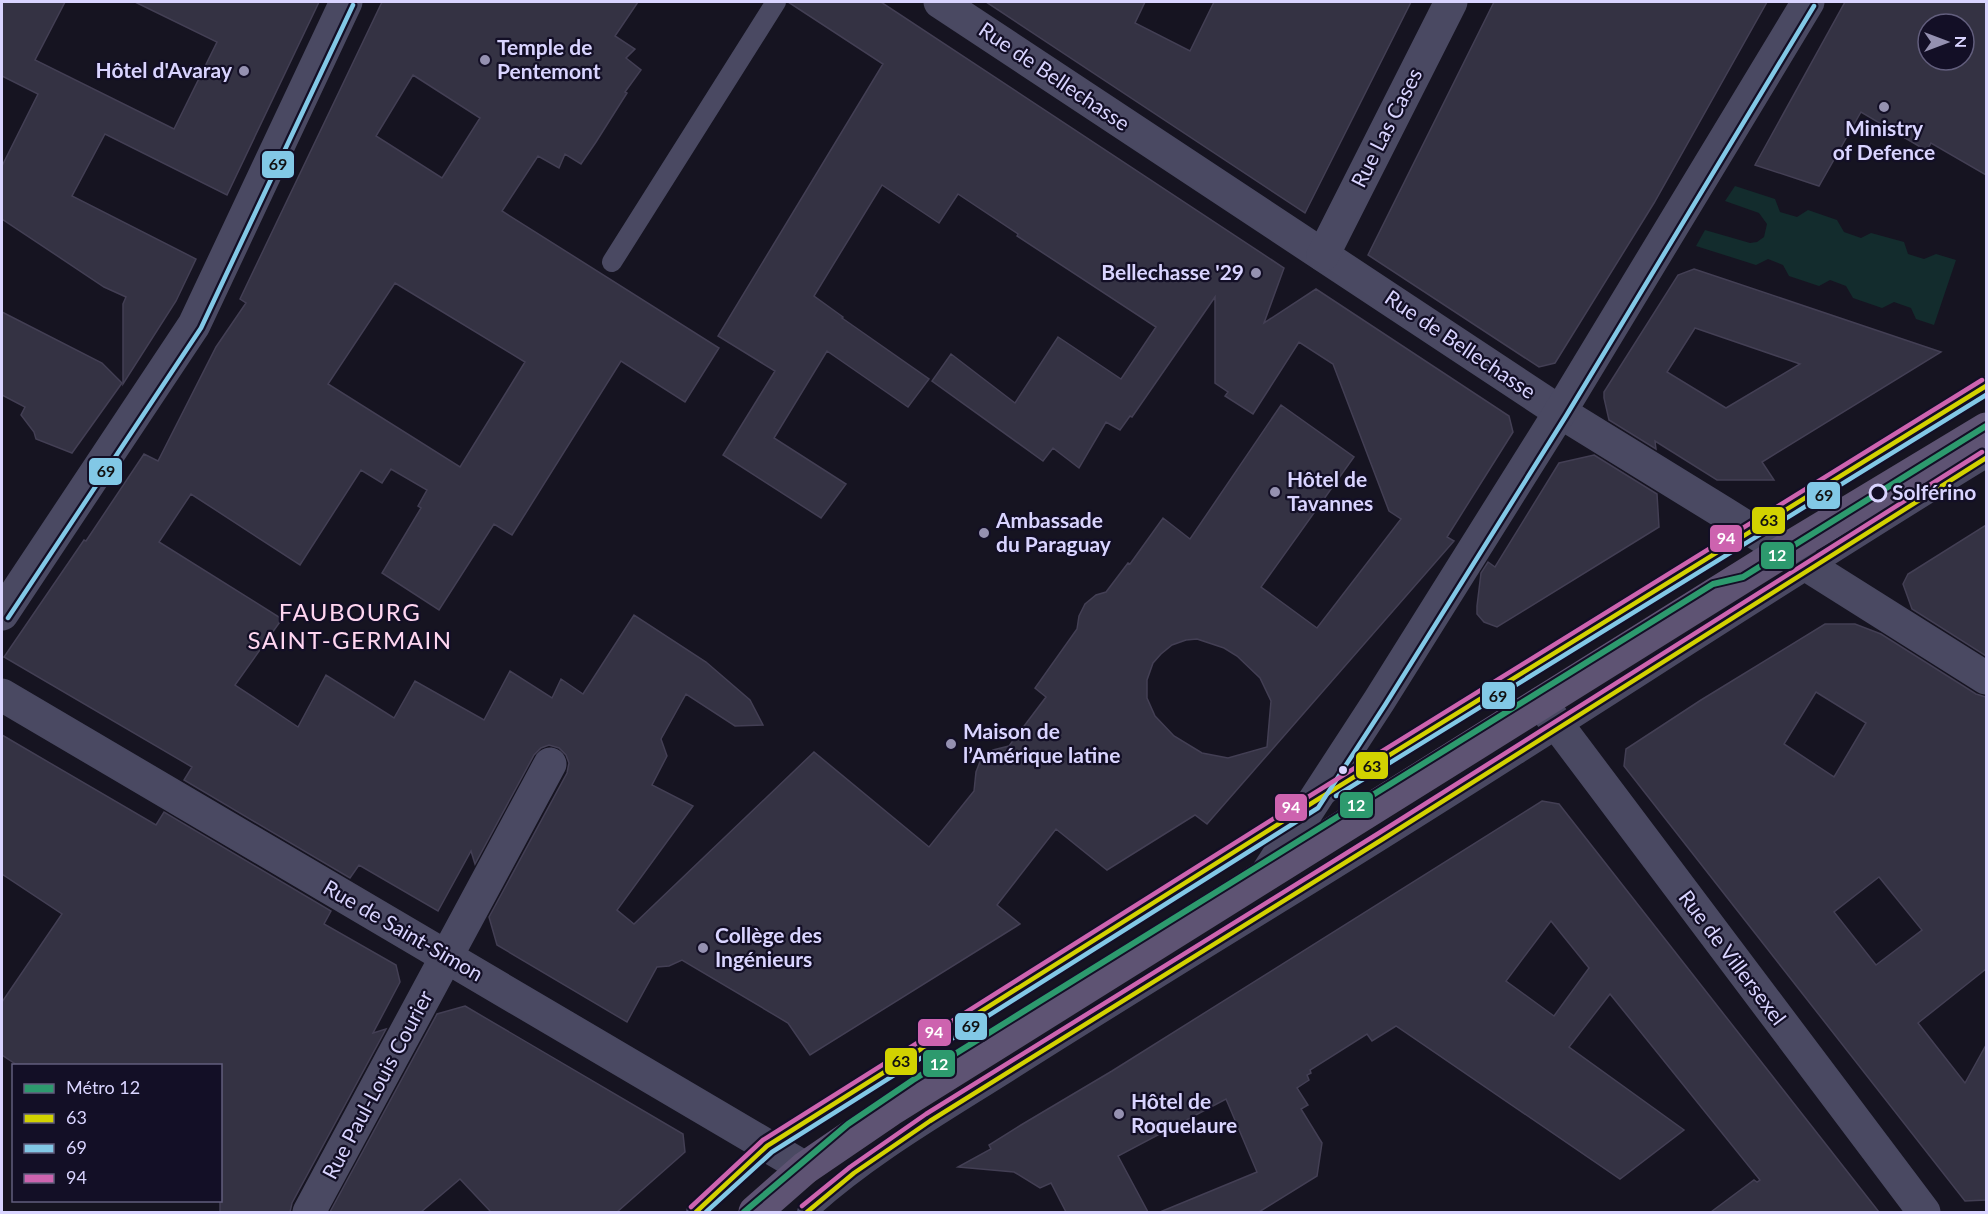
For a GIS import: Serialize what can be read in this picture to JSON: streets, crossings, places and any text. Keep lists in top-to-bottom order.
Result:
{
  "streets": {
    "street": [
      "Rue de Bellechasse",
      "Rue Las Cases",
      "Rue de Saint-Simon",
      "Rue de Villersexel",
      "Rue Paul-Louis Courier"
    ]
  },
  "crossings": [
    ["Rue de Bellechasse", "Rue Las Cases"],
    ["Rue de Saint-Simon", "Rue Paul-Louis Courier"]
  ],
  "districts": ["FAUBOURG SAINT-GERMAIN"],
  "places": [
    "Temple de Pentemont",
    "Hôtel d'Avaray",
    "Ministry of Defence",
    "Bellechasse '29",
    "Hôtel de Tavannes",
    "Solférino",
    "Ambassade du Paraguay",
    "Maison de l’Amérique latine",
    "Collège des Ingénieurs",
    "Hôtel de Roquelaure"
  ],
  "lines": [
    "transit line 69",
    "transit line 94",
    "transit line 63",
    "metro line 12"
  ],
  "legend": [
    "Métro 12",
    "63",
    "69",
    "94"
  ],
  "north": "right"
}
